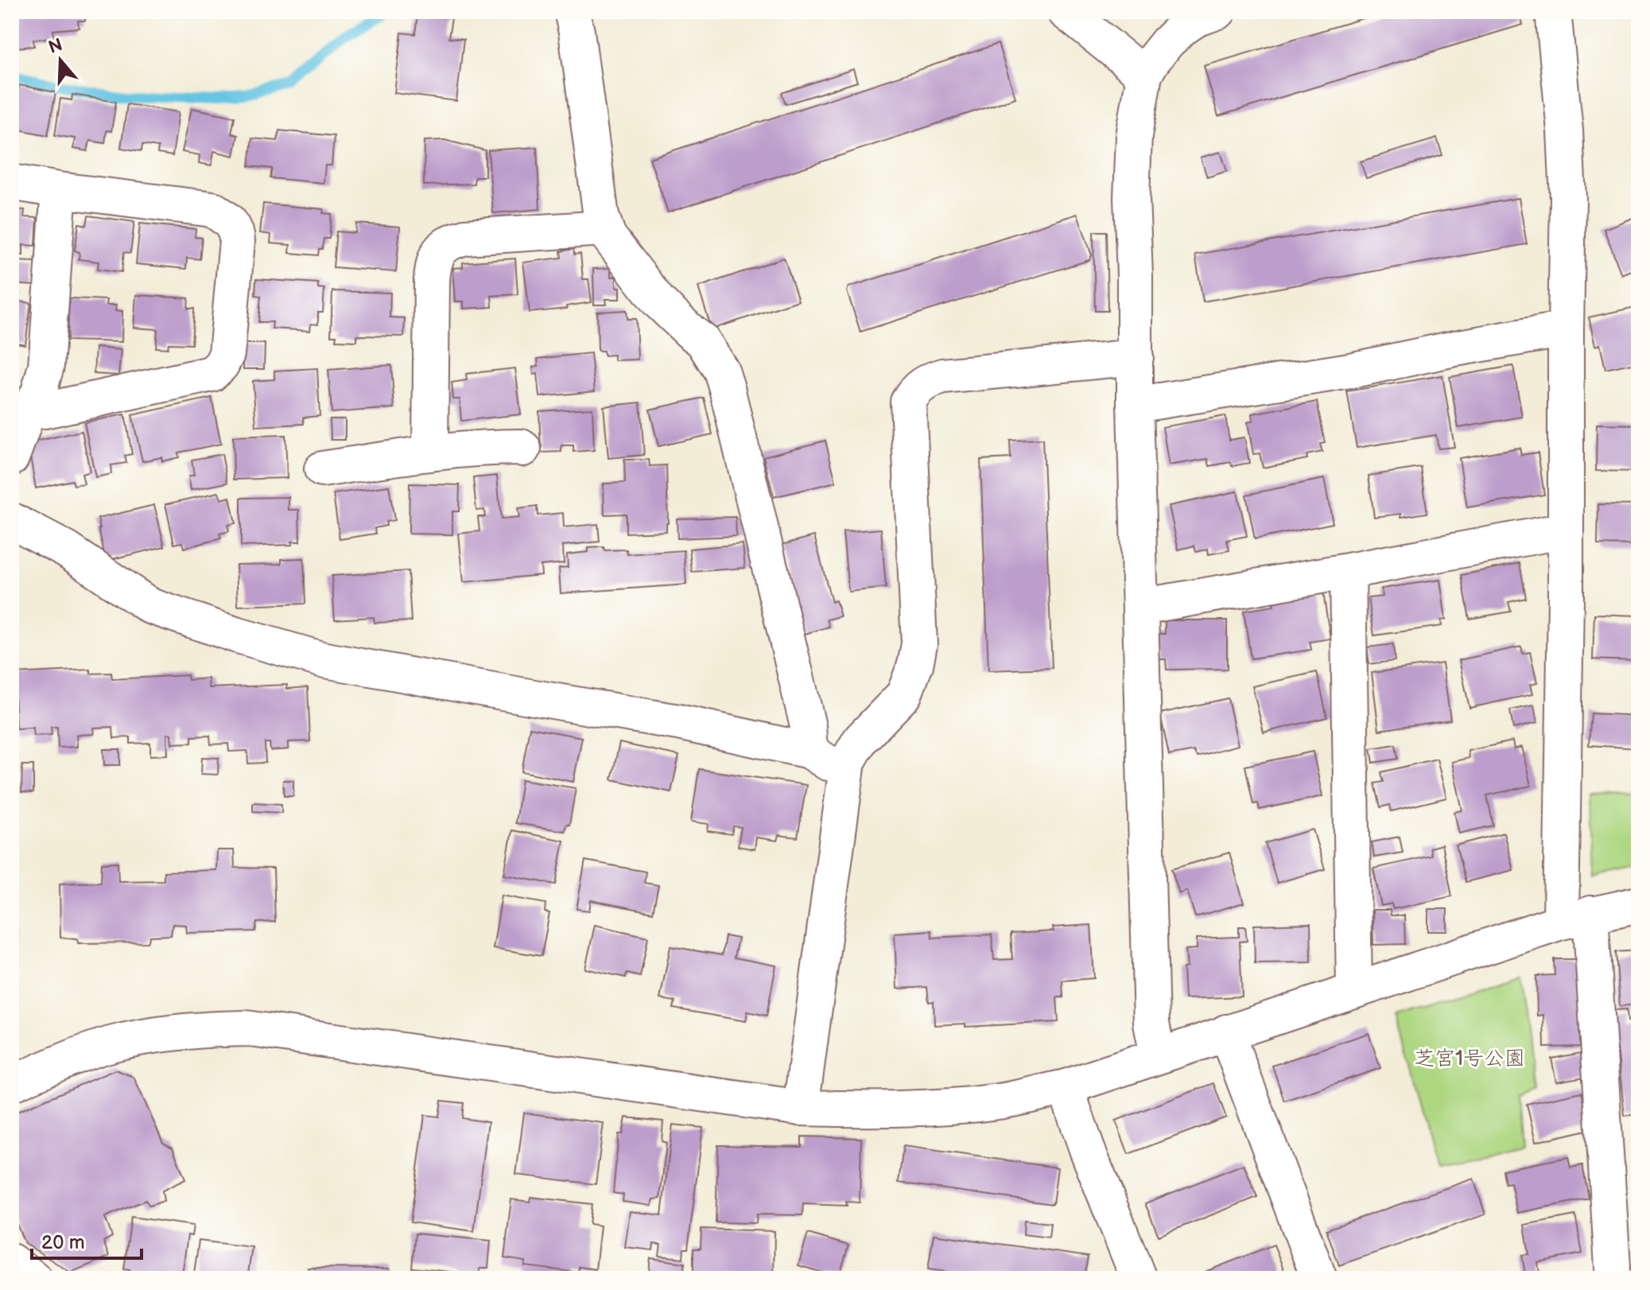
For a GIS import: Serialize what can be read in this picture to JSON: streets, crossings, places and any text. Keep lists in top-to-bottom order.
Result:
{
  "parks": ["芝宮1号公園"],
  "scale_bar": "20 m",
  "north": "top"
}
